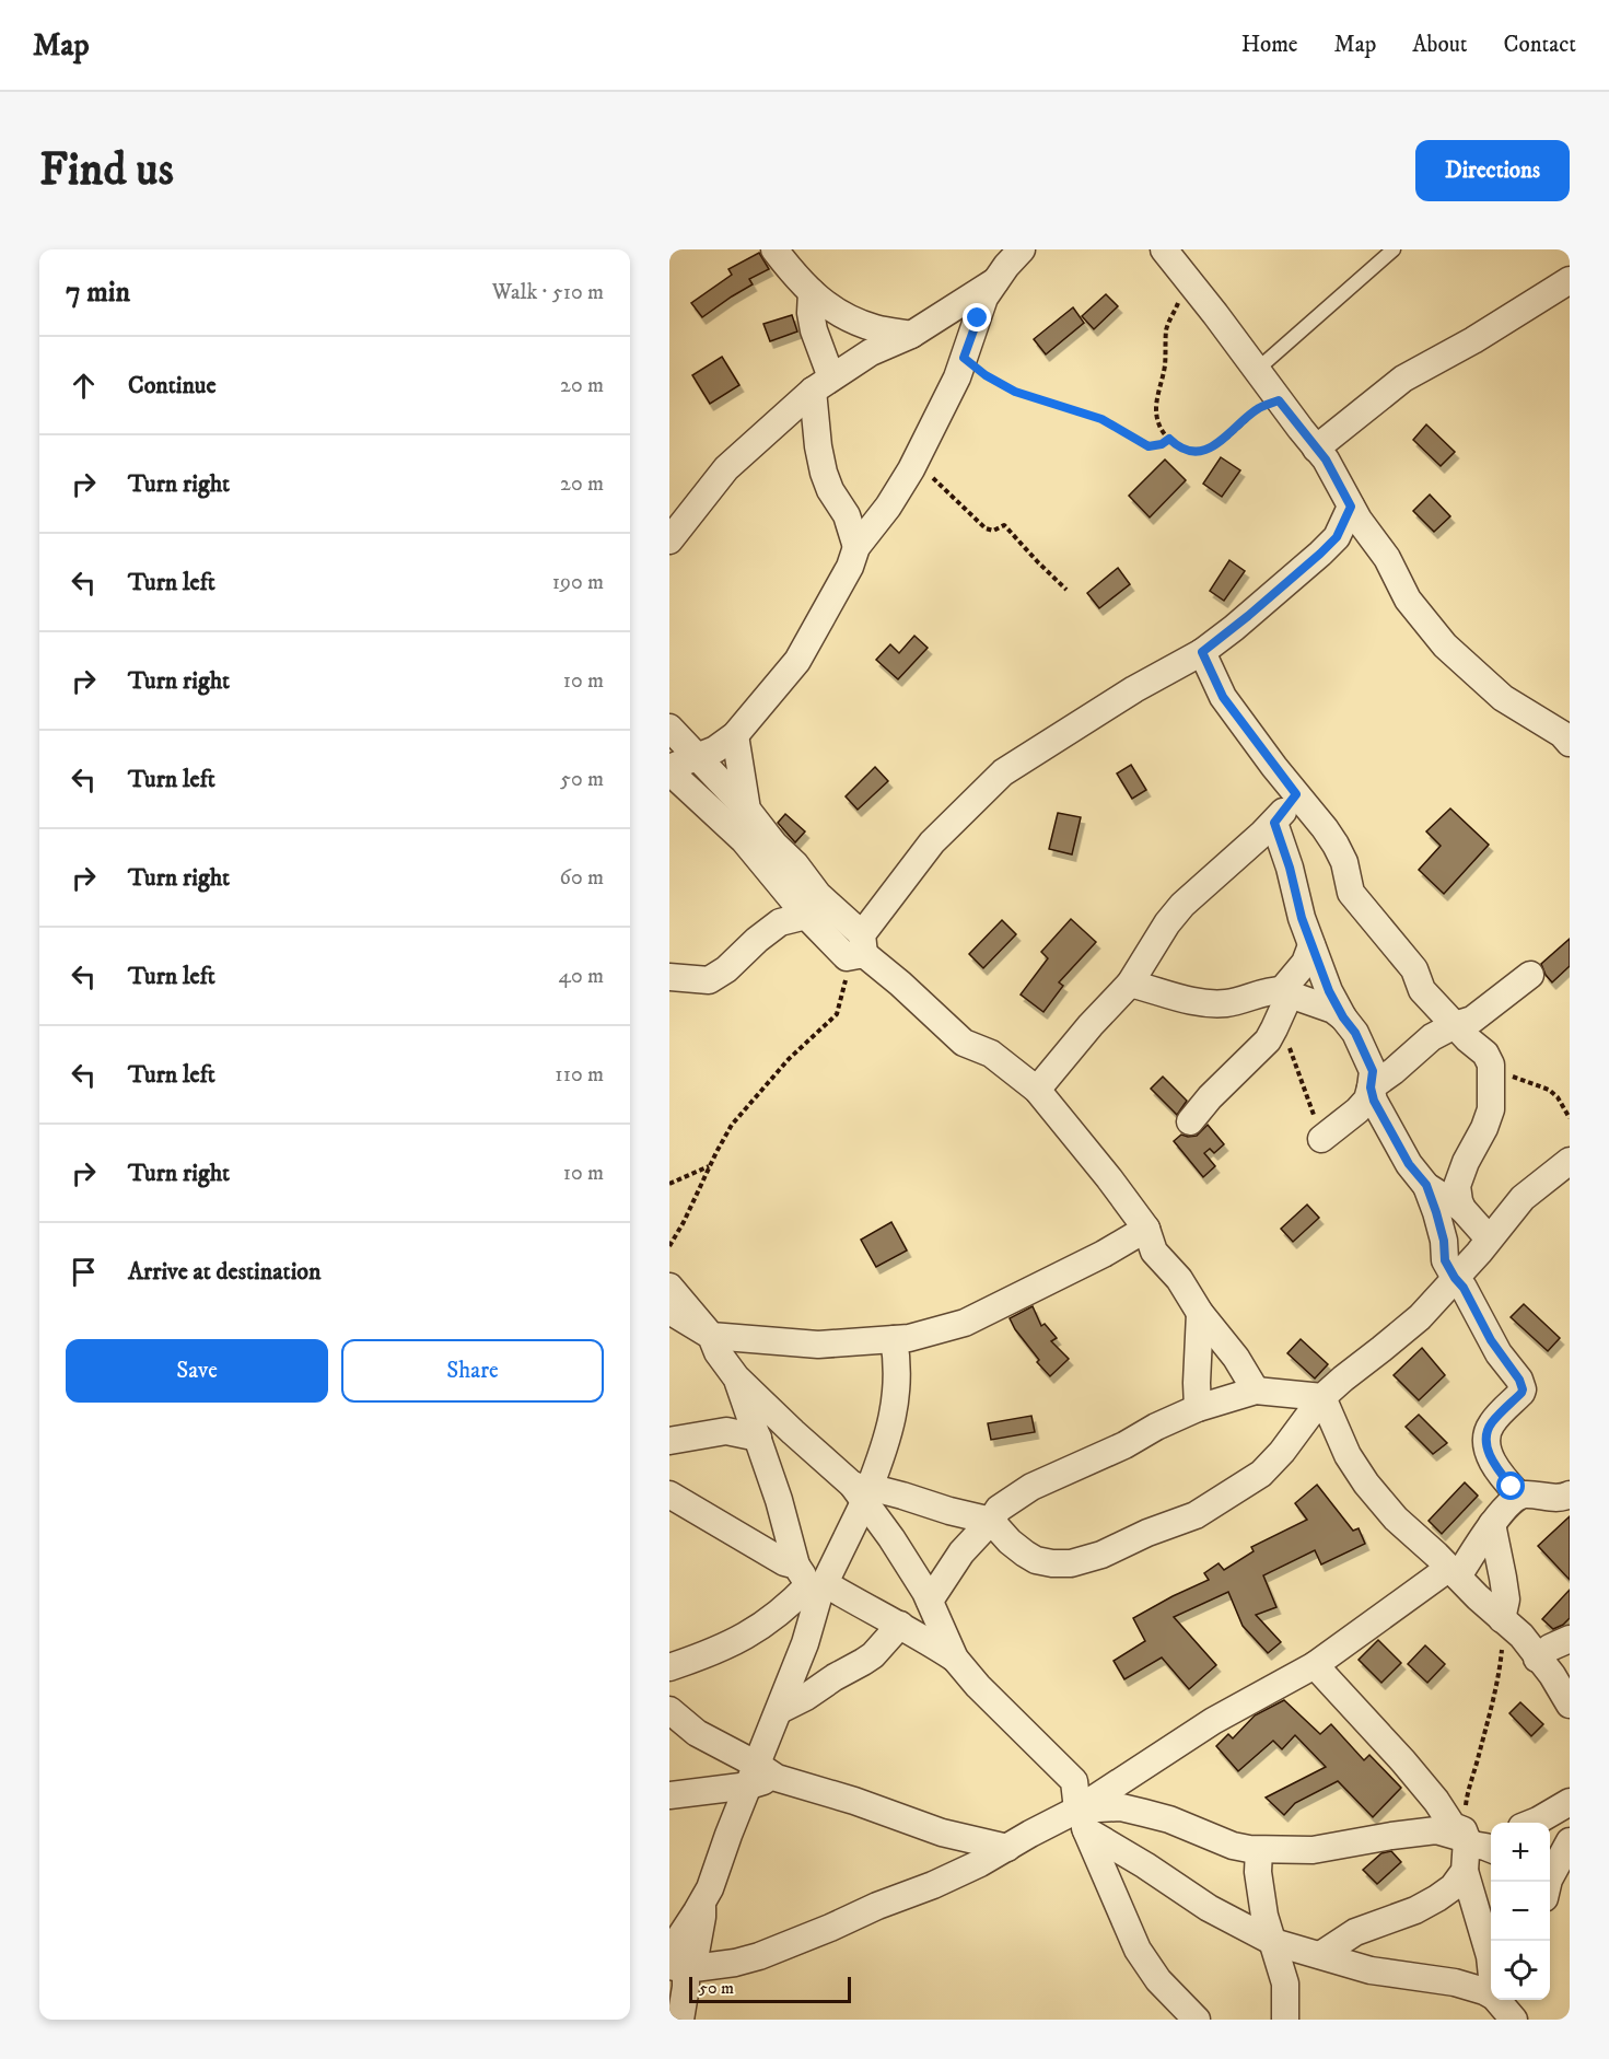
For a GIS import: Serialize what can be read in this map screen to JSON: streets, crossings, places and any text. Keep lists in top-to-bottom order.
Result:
{
  "scale_bar": "50 m",
  "page": {
    "header": "Map",
    "nav": [
      "Home",
      "Map",
      "About",
      "Contact"
    ],
    "buttons": [
      "Directions",
      ["Save", "Share"]
    ],
    "title": "Find us",
    "heading": ["7 min", "Walk · 510 m"],
    "list": [
      ["Continue", "20 m"],
      ["Turn right", "20 m"],
      ["Turn left", "190 m"],
      ["Turn right", "10 m"],
      ["Turn left", "50 m"],
      ["Turn right", "60 m"],
      ["Turn left", "40 m"],
      ["Turn left", "110 m"],
      ["Turn right", "10 m"],
      "Arrive at destination"
    ],
    "map_buttons": ["+", "−"],
    "scale": "50 m"
  }
}
